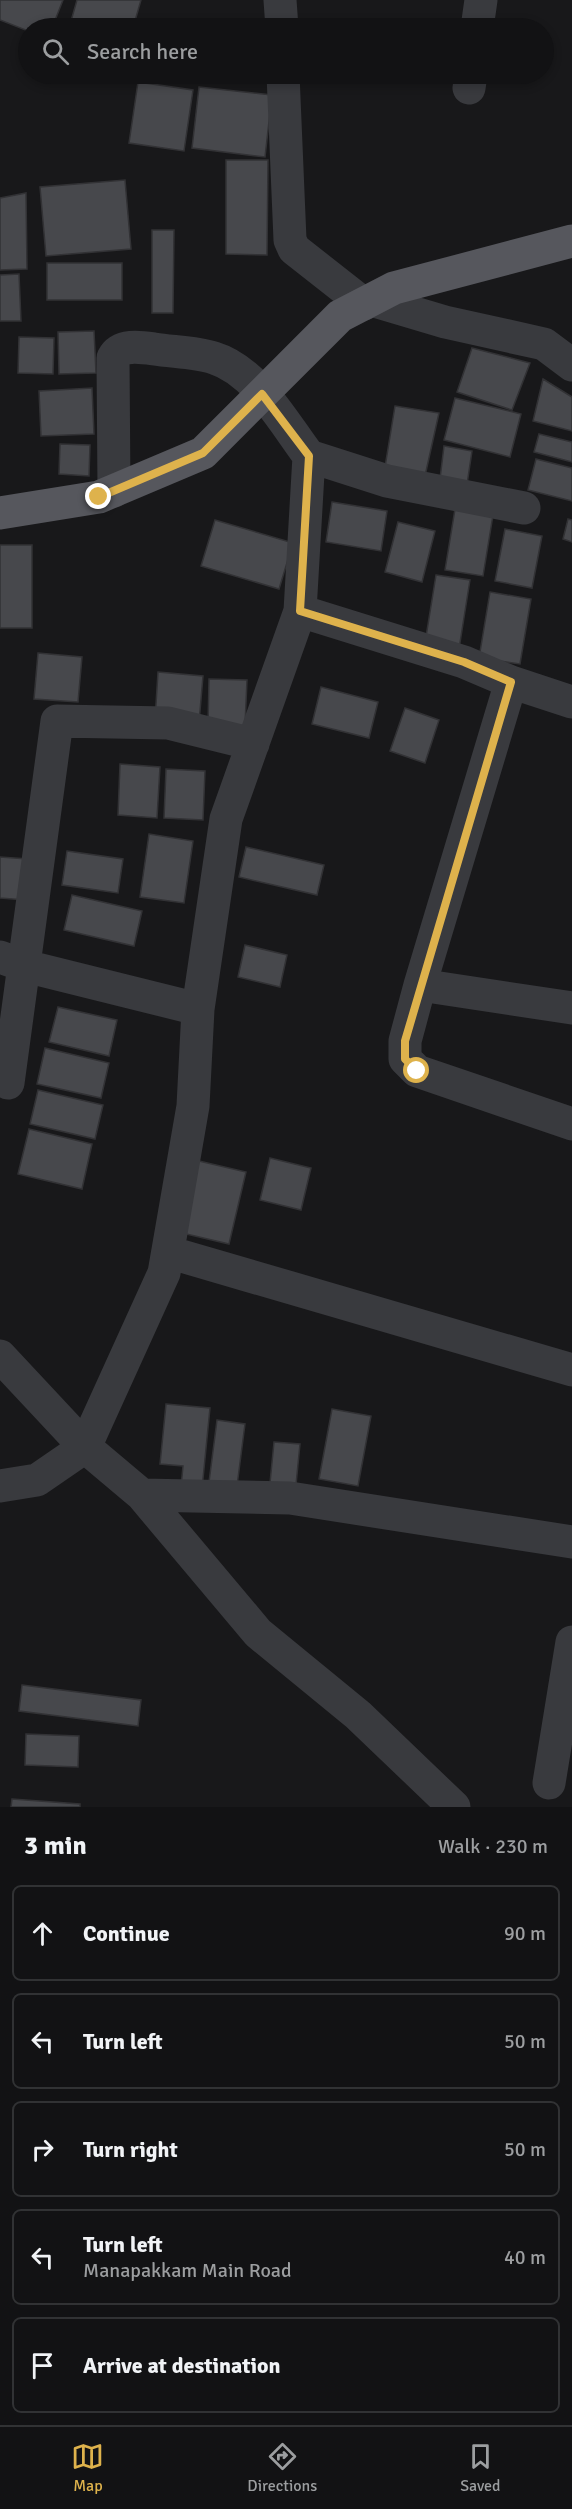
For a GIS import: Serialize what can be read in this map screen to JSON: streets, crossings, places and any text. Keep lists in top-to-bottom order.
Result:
{
  "page": {
    "search": "Search here",
    "heading": ["3 min", "Walk · 230 m"],
    "list": [
      ["Continue", "90 m"],
      ["Turn left", "50 m"],
      ["Turn right", "50 m"],
      ["Turn left", "Manapakkam Main Road", "40 m"],
      "Arrive at destination"
    ],
    "nav": ["Map", "Directions", "Saved"]
  }
}
